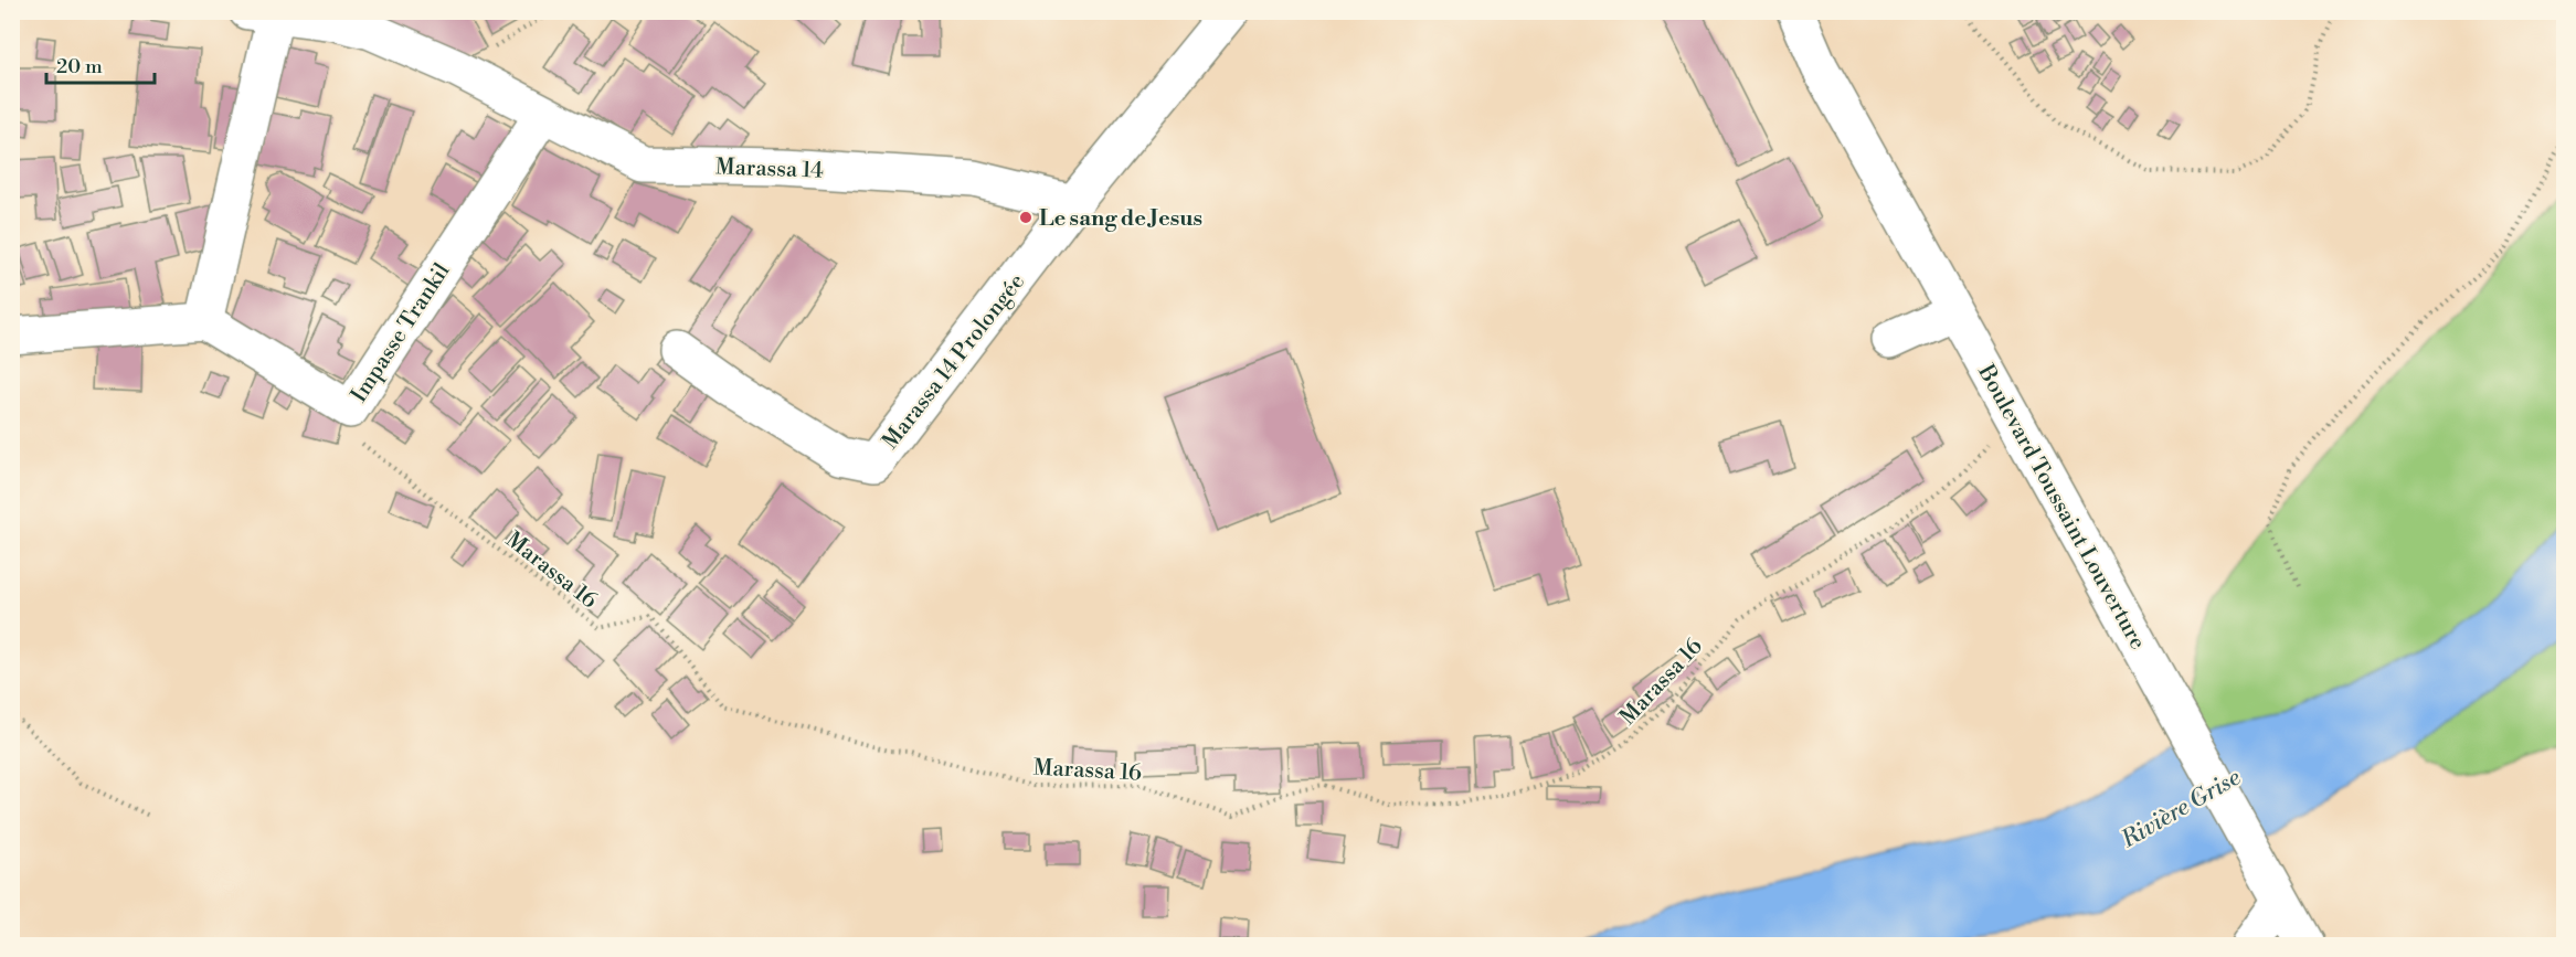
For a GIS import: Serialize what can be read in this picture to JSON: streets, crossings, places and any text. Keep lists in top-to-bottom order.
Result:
{
  "streets": {
    "street": [
      "Marassa 14",
      "Impasse Trankil",
      "Marassa 14 Prolongée",
      "Boulevard Toussaint Louverture"
    ],
    "path": ["Marassa 16"]
  },
  "crossings": [
    ["Marassa 14", "Impasse Trankil"],
    ["Marassa 14", "Marassa 14 Prolongée"],
    ["Impasse Trankil", "Marassa 16"],
    ["Boulevard Toussaint Louverture", "Marassa 16"]
  ],
  "water": ["Rivière Grise"],
  "places": ["Le sang de Jesus"],
  "scale_bar": "20 m"
}
